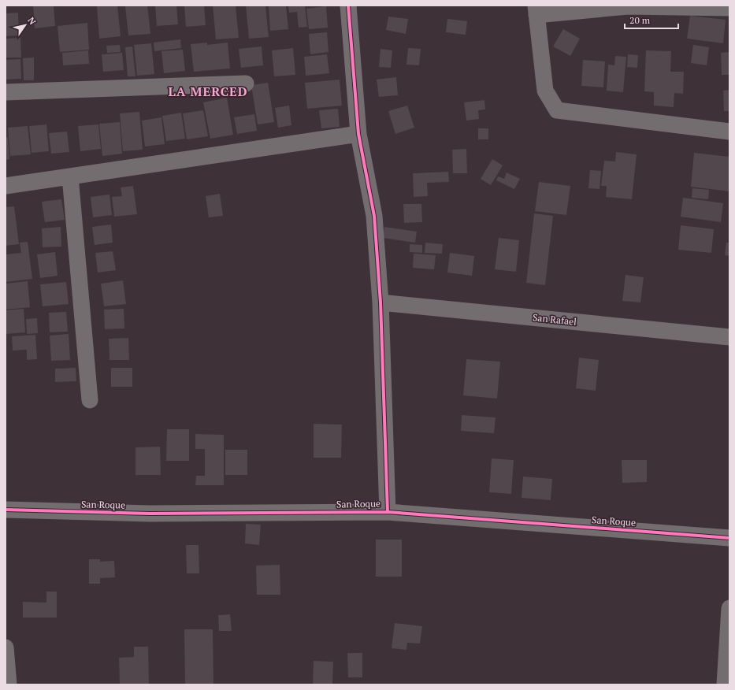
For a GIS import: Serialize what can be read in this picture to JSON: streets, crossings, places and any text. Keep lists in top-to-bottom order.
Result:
{
  "streets": {
    "street": ["San Rafael", "San Roque"]
  },
  "districts": ["LA MERCED"],
  "scale_bar": "20 m",
  "north": "top right"
}
